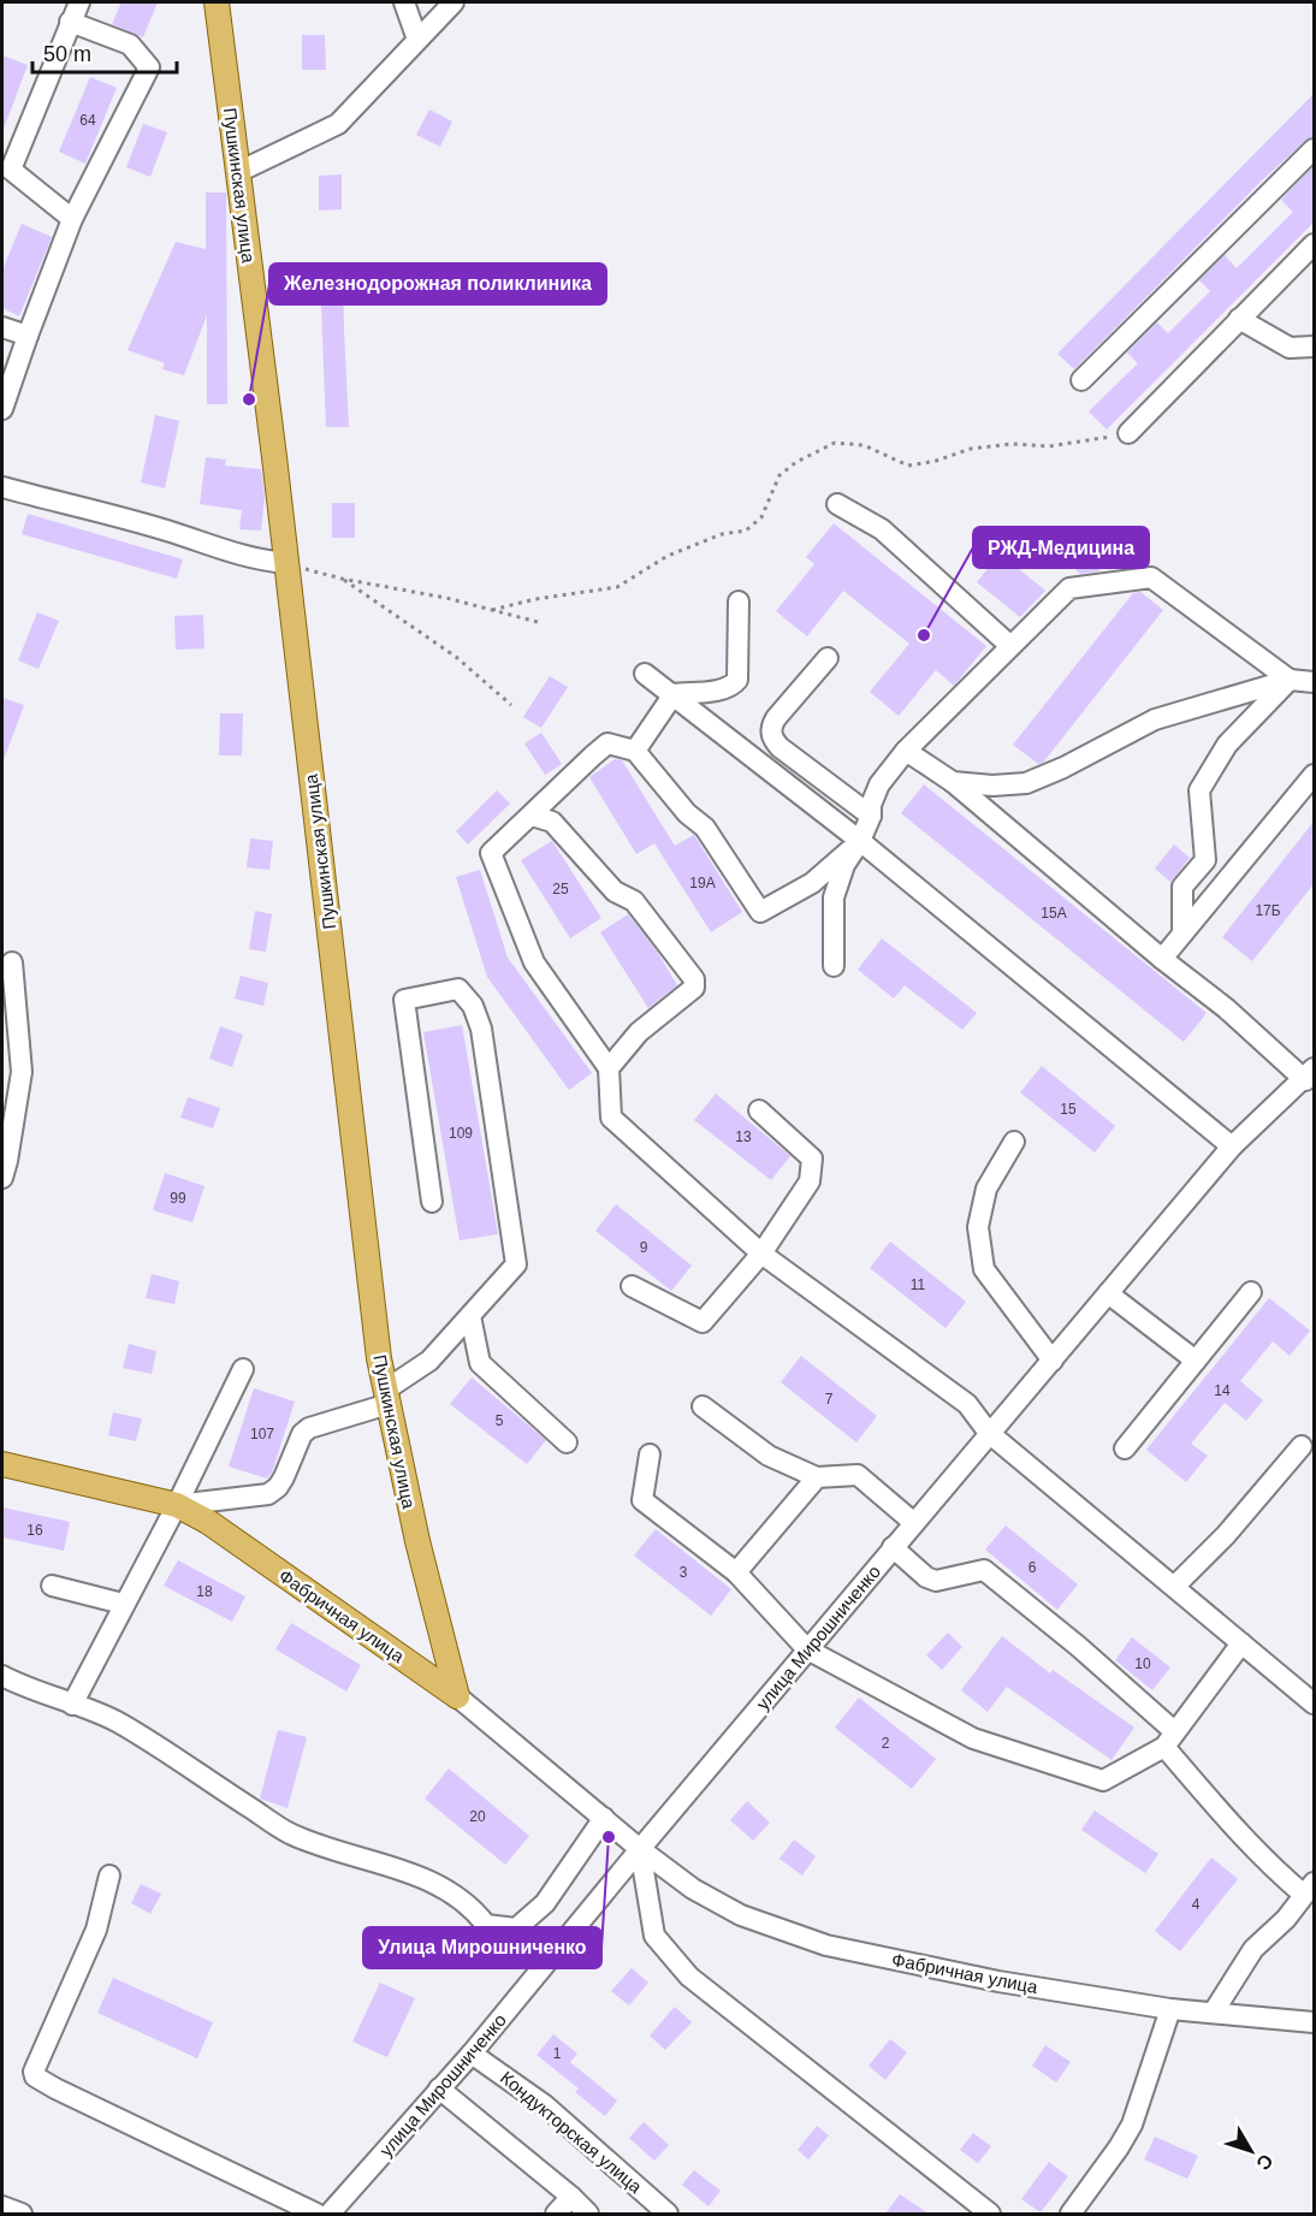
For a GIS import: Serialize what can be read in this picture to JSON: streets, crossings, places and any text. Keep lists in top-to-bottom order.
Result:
{
  "streets": {
    "main road": ["Пушкинская улица", "Фабричная улица"],
    "street": ["улица Мирошниченко", "Кондукторская улица"]
  },
  "crossings": [
    ["Пушкинская улица", "Фабричная улица"],
    ["Фабричная улица", "улица Мирошниченко"],
    ["улица Мирошниченко", "Кондукторская улица"]
  ],
  "places": ["Железнодорожная поликлиника", "РЖД-Медицина", "Улица Мирошниченко"],
  "house_numbers": [
    "64",
    "19А",
    "25",
    "17Б",
    "15А",
    "15",
    "109",
    "13",
    "99",
    "9",
    "11",
    "14",
    "7",
    "5",
    "107",
    "16",
    "6",
    "3",
    "18",
    "10",
    "2",
    "20",
    "4",
    "1"
  ],
  "scale_bar": "50 m",
  "north": "bottom right"
}
